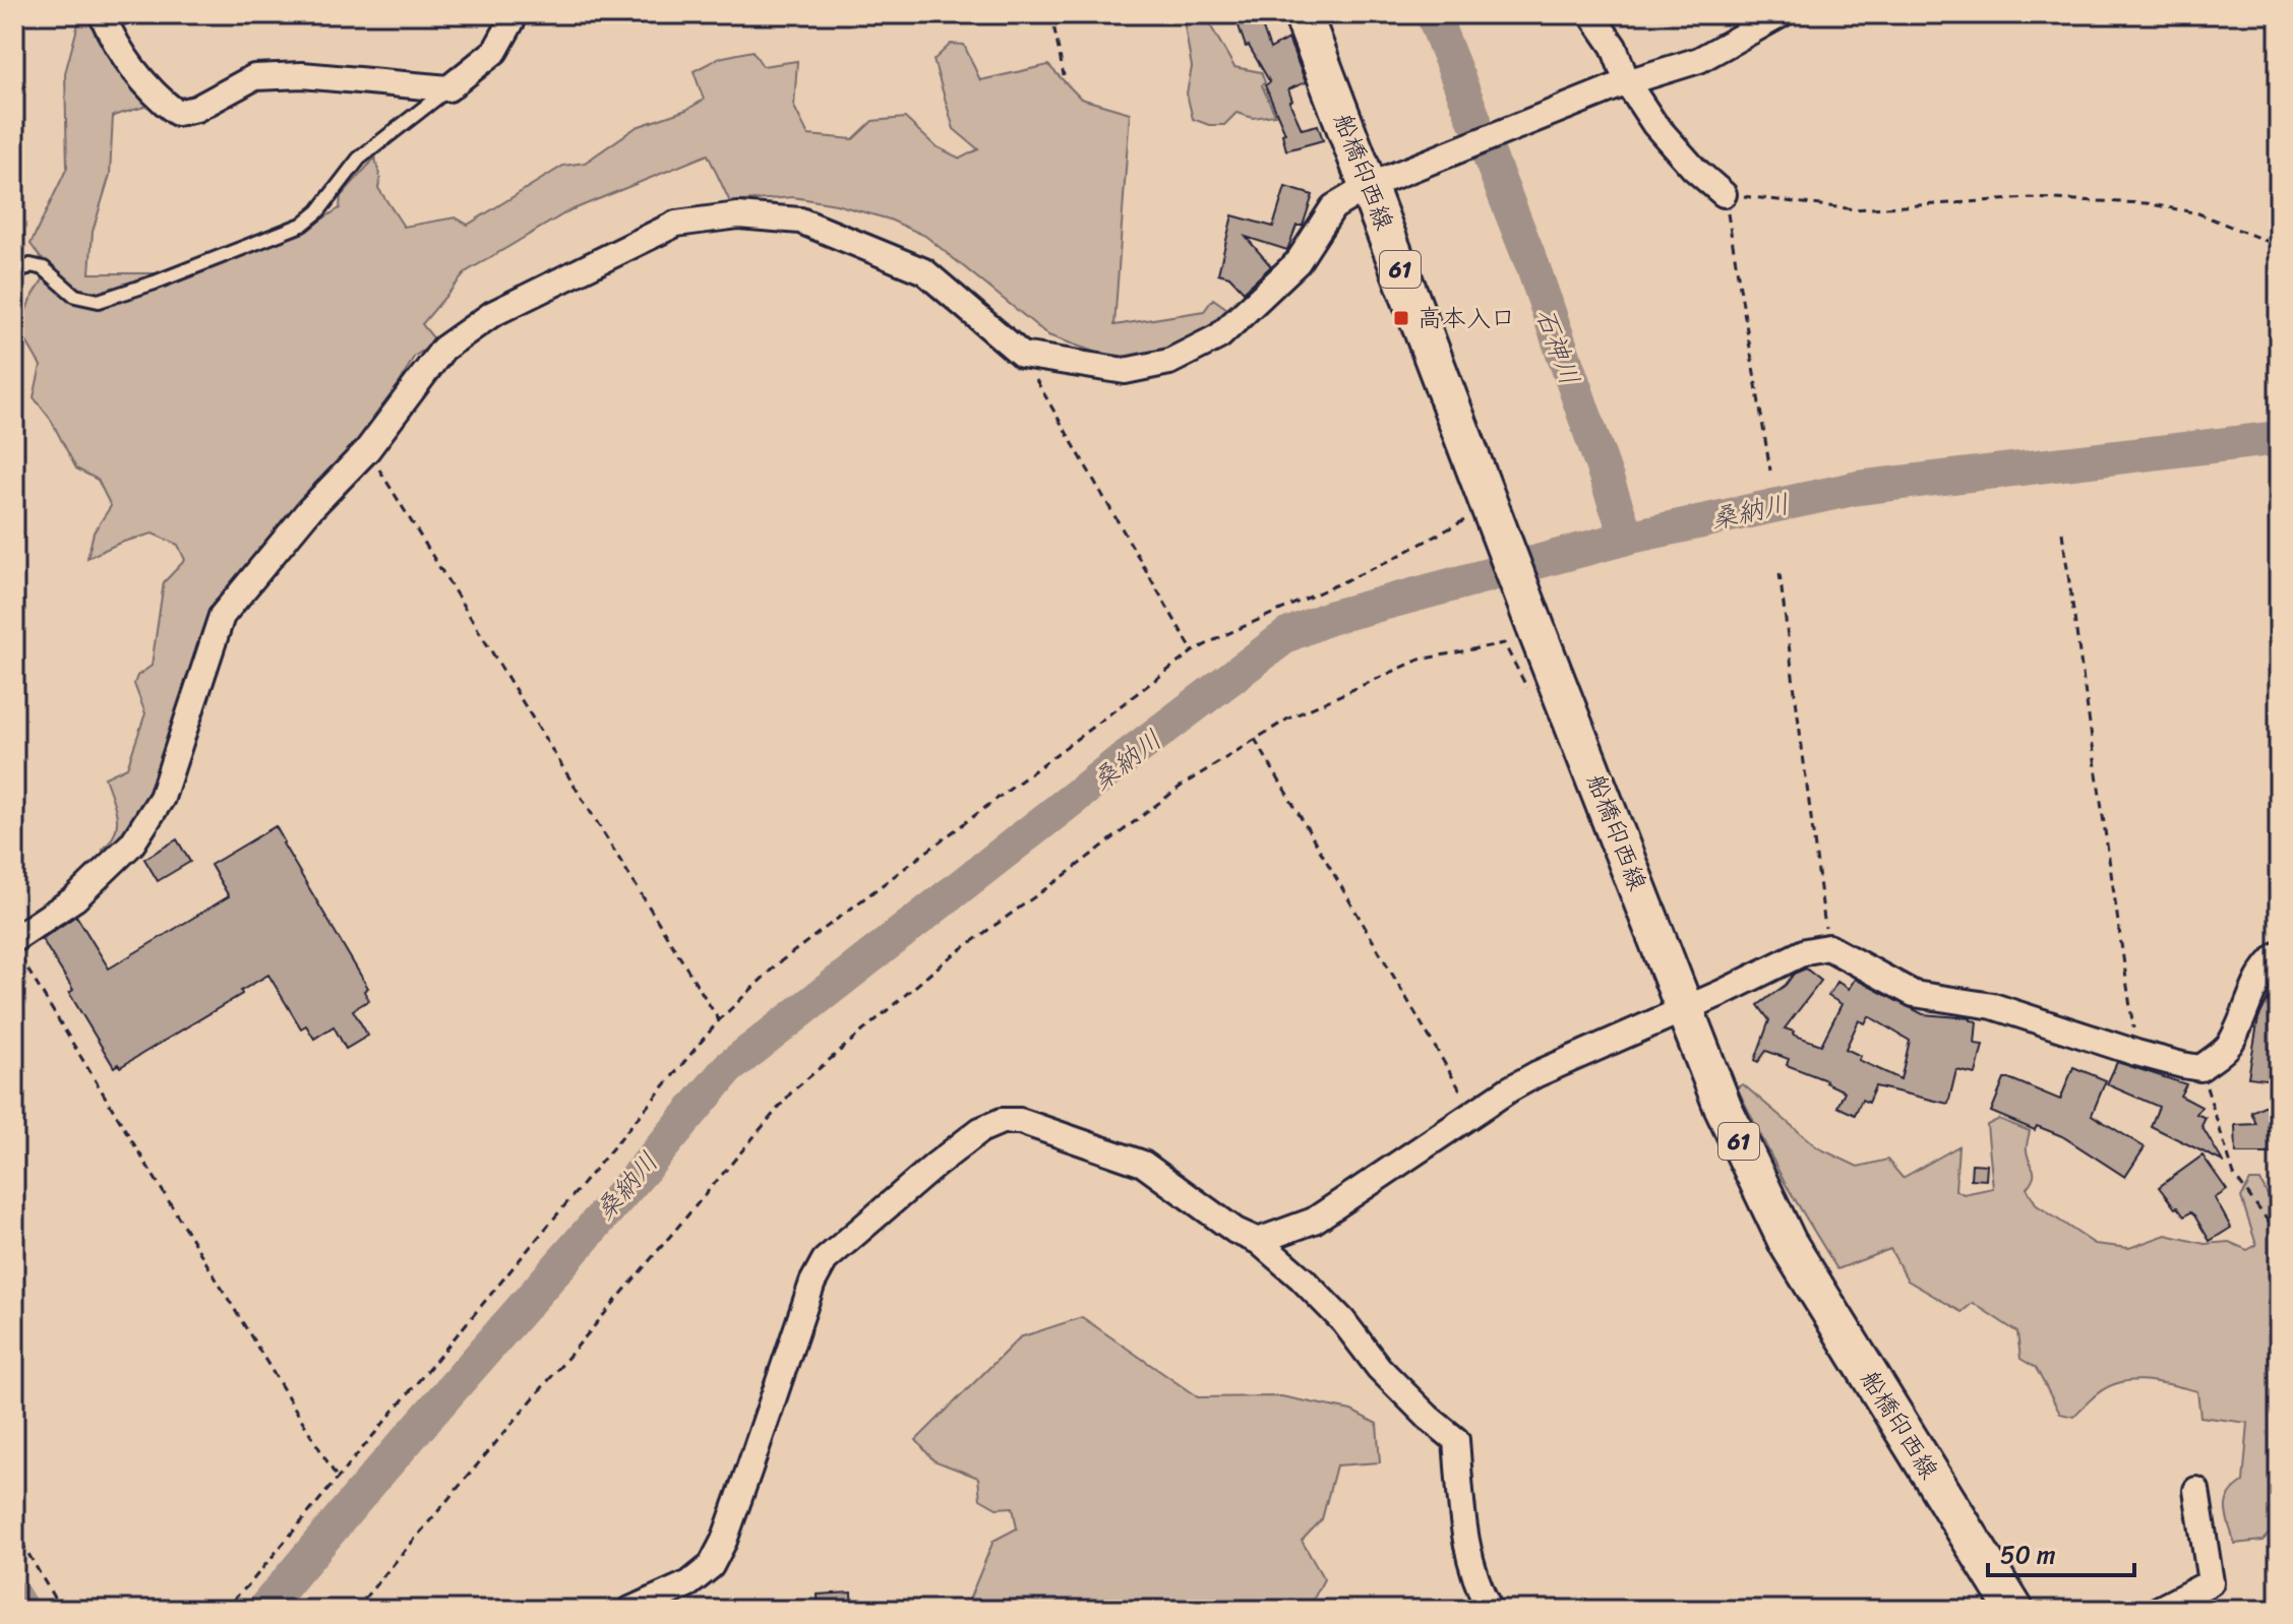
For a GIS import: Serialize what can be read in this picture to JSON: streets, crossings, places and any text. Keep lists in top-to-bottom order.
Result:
{
  "streets": {
    "main road": ["船橋印西線", "61"]
  },
  "water": ["石神川", "桑納川"],
  "places": {
    "transit": ["高本入口"]
  },
  "scale_bar": "50 m"
}
